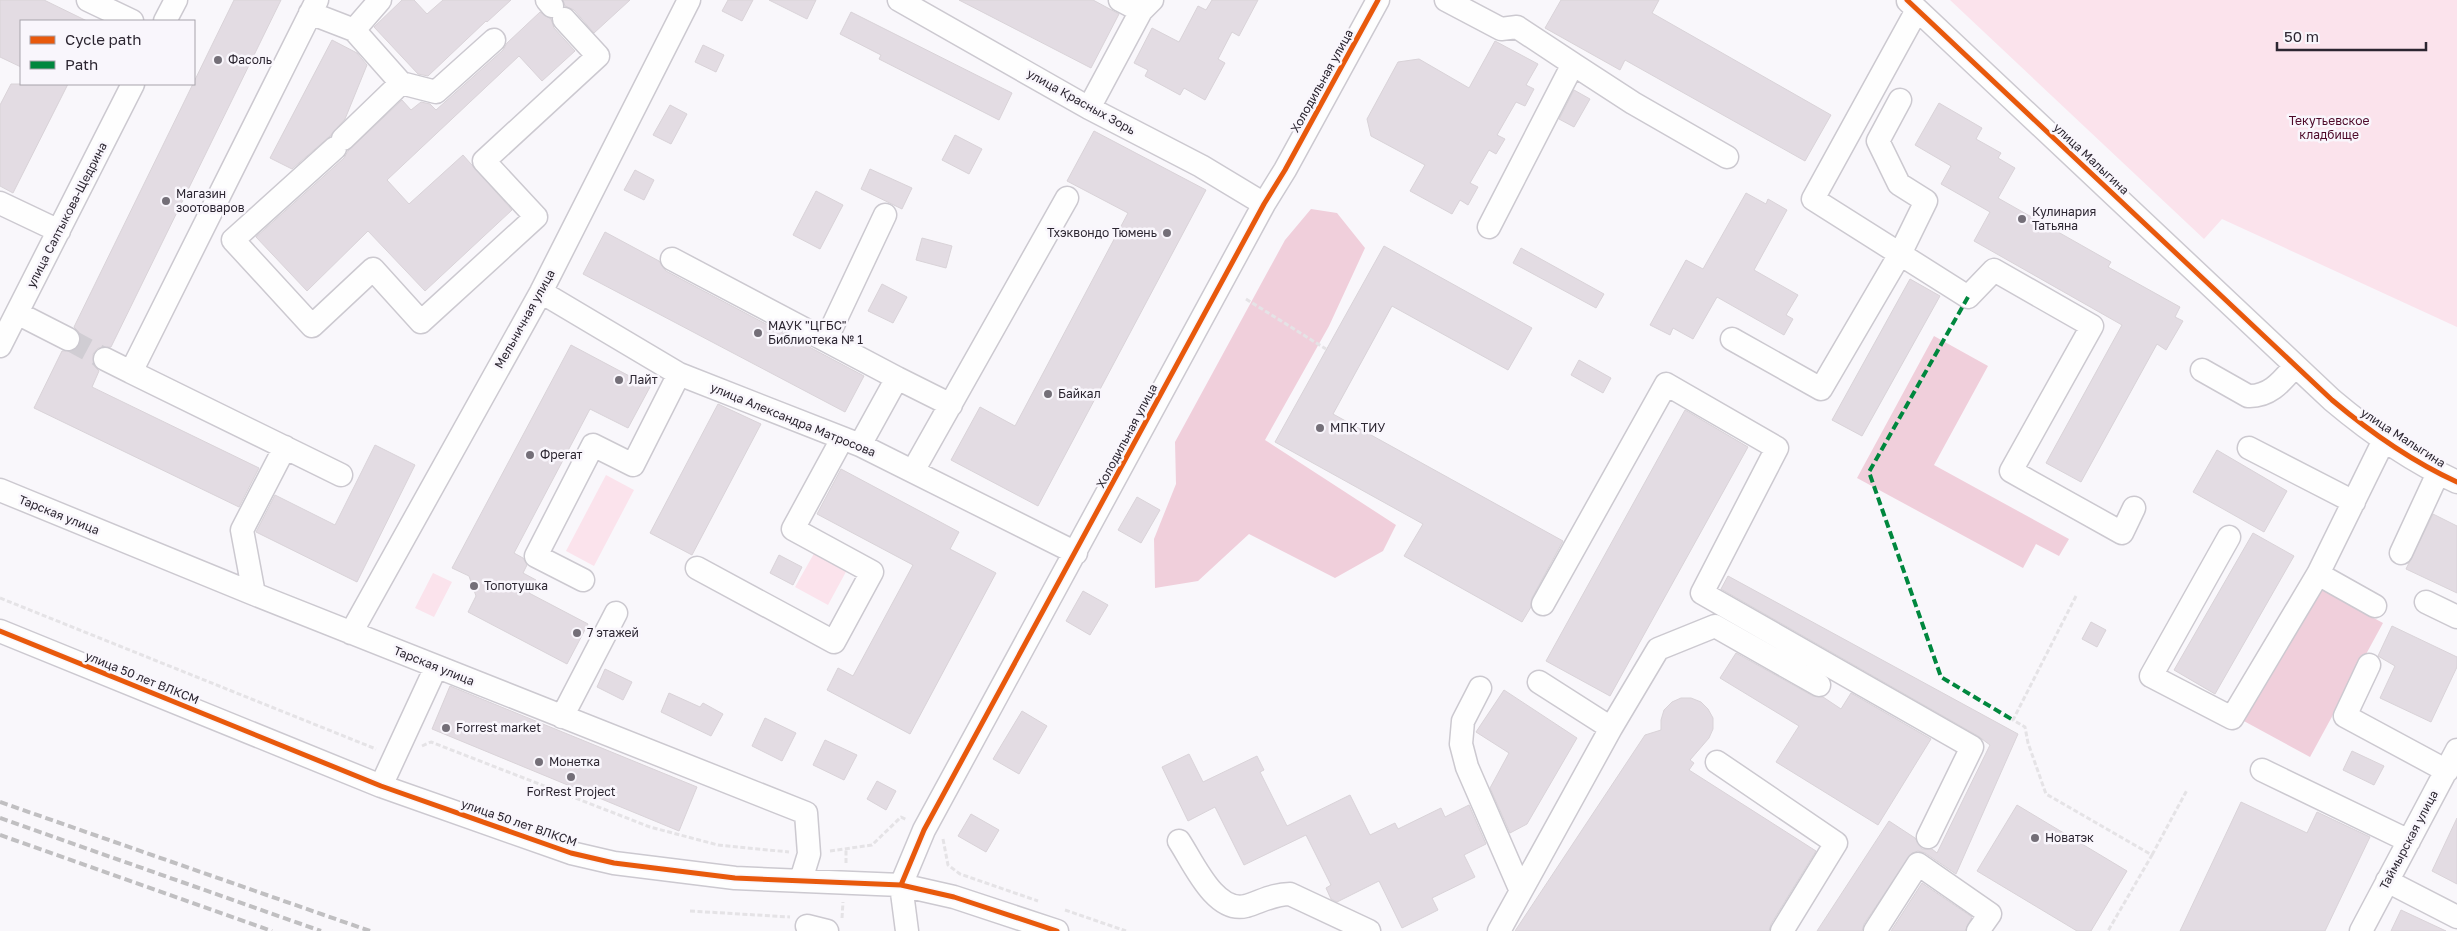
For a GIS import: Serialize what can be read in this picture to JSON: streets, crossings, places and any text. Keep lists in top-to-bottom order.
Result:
{
  "streets": {
    "street": [
      "Холодильная улица",
      "улица Красных Зорь",
      "улица Малыгина",
      "улица Салтыкова-Щедрина",
      "Мельничная улица",
      "улица Александра Матросова",
      "Тарская улица",
      "улица 50 лет ВЛКСМ",
      "Таймырская улица"
    ]
  },
  "crossings": [
    ["Холодильная улица", "улица Красных Зорь"],
    ["Холодильная улица", "улица Александра Матросова"],
    ["Холодильная улица", "улица 50 лет ВЛКСМ"],
    ["Мельничная улица", "улица Александра Матросова"],
    ["Мельничная улица", "Тарская улица"],
    ["Тарская улица", "улица 50 лет ВЛКСМ"]
  ],
  "parks": ["Текутьевское кладбище"],
  "places": [
    "Фасоль",
    "Магазин зоотоваров",
    "Кулинария Татьяна",
    "Тхэквондо Тюмень",
    "МАУК \"ЦГБС\" Библиотека № 1",
    "Лайт",
    "Байкал",
    "МПК ТИУ",
    "Фрегат",
    "Топотушка",
    "7 этажей",
    "Forrest market",
    "Монетка",
    "ForRest Project",
    "Новатэк"
  ],
  "legend": ["Cycle path", "Path"],
  "scale_bar": "50 m"
}
